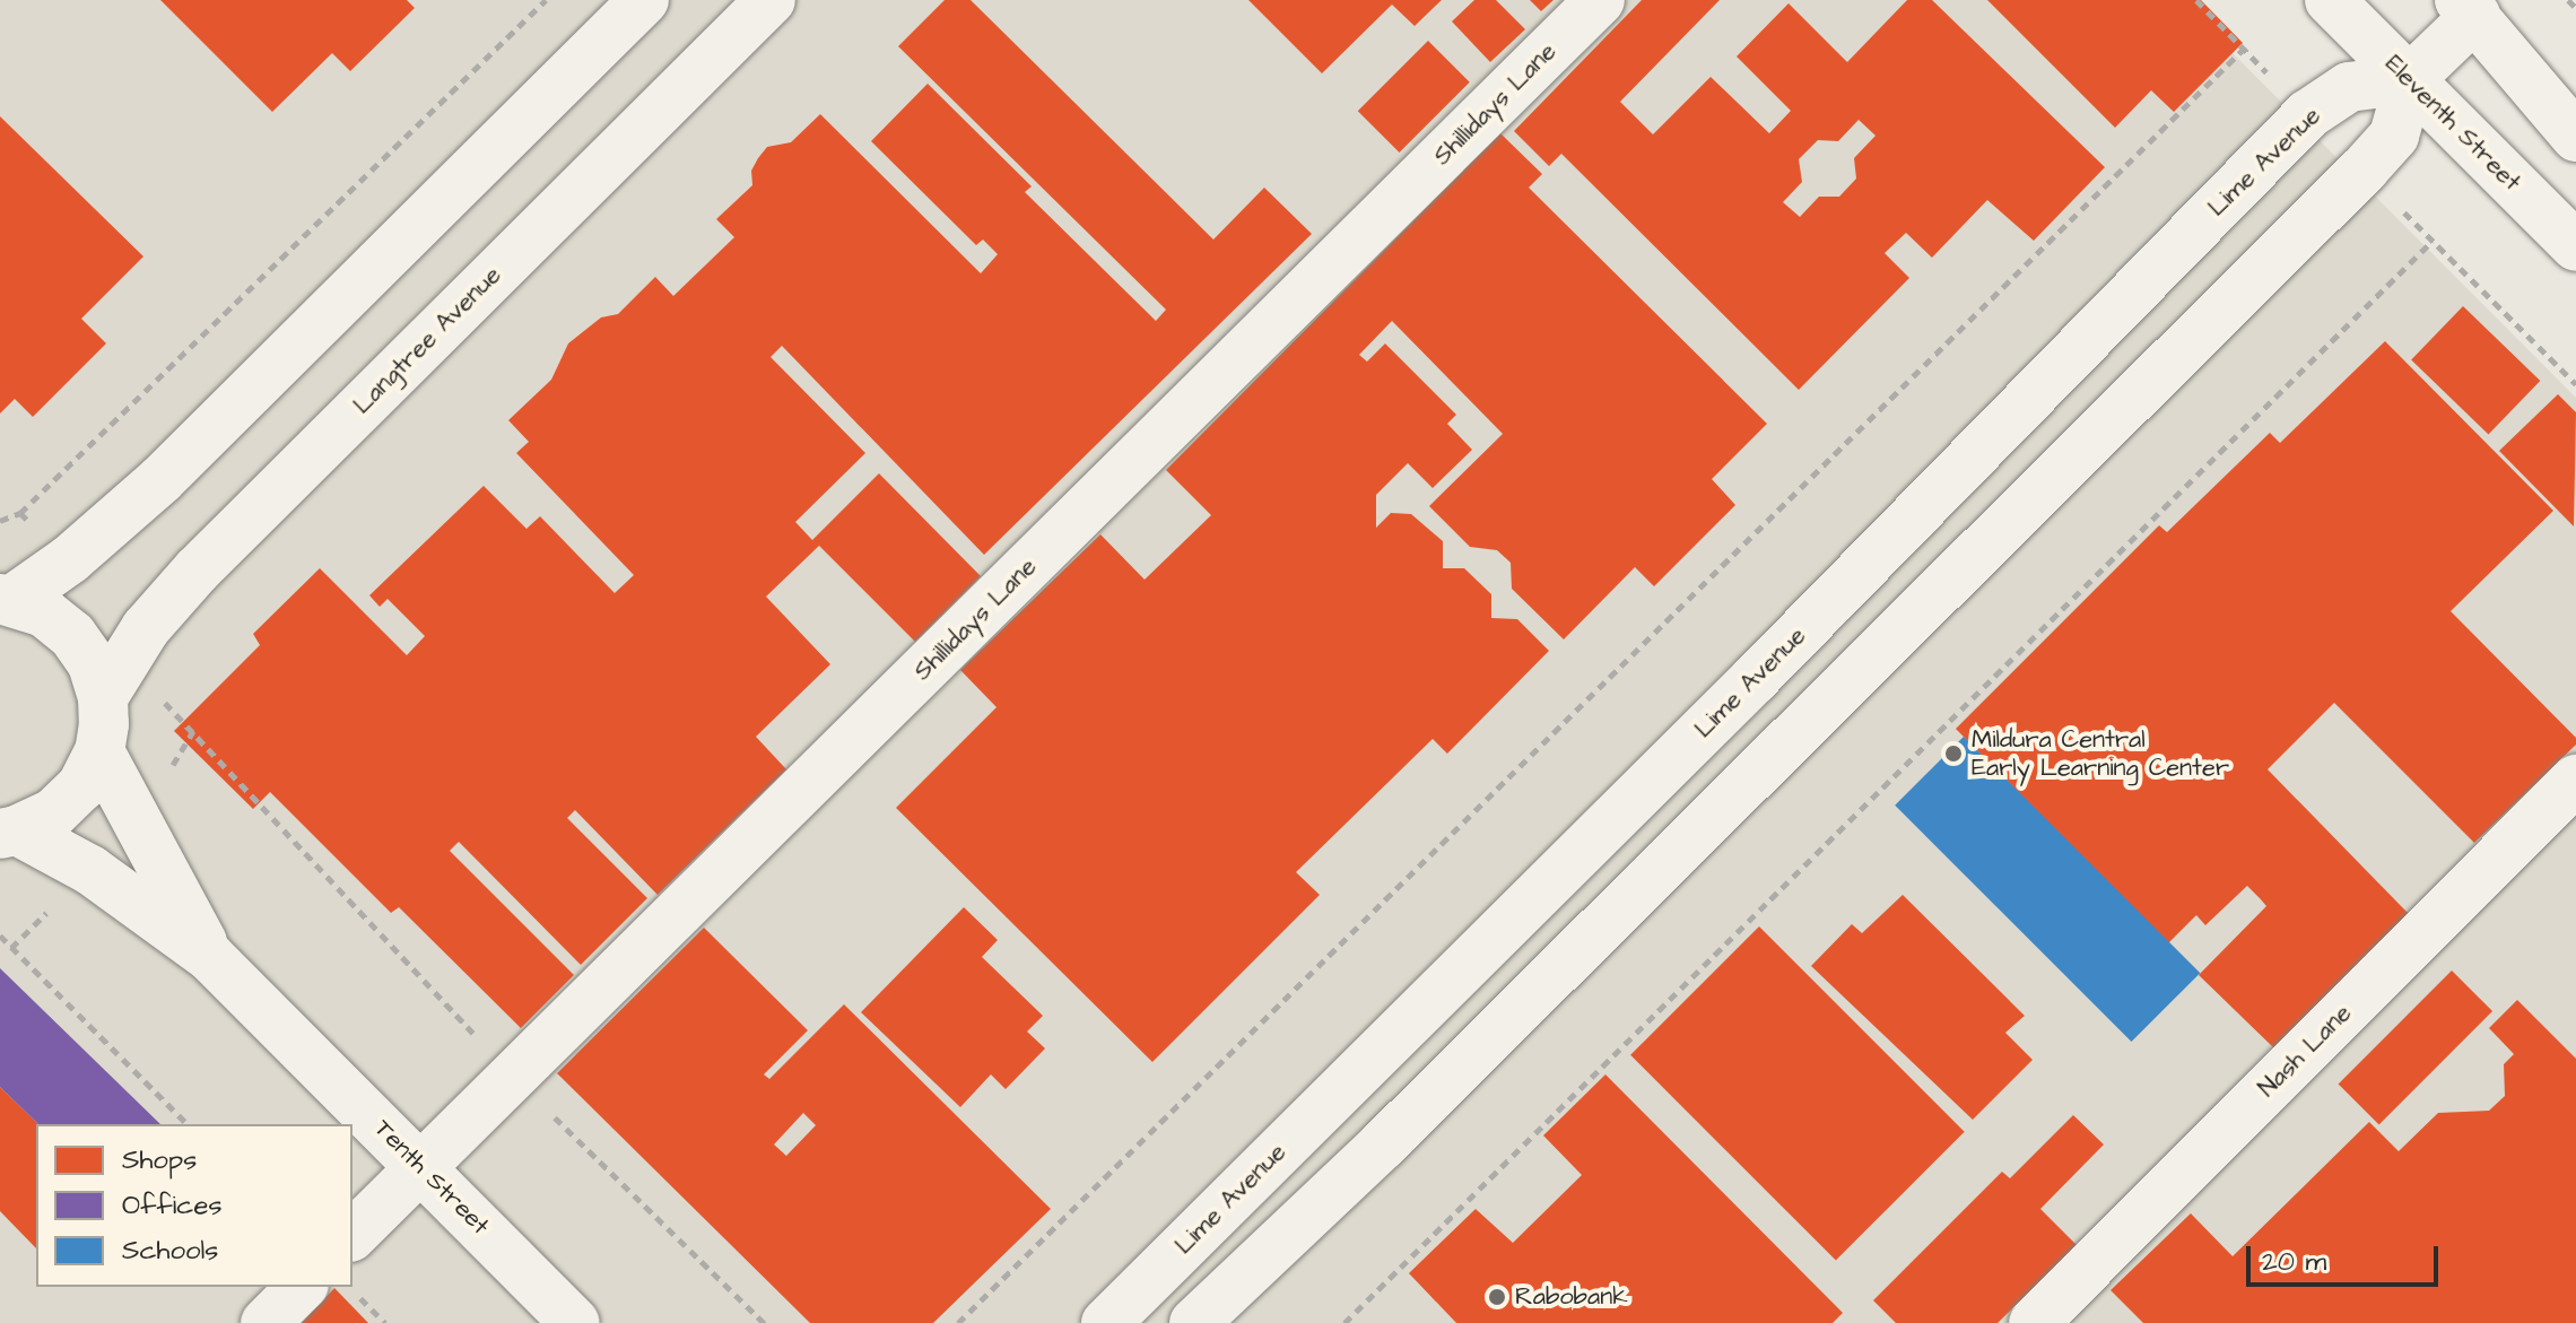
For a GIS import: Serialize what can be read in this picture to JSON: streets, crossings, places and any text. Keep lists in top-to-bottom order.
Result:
{
  "streets": {
    "street": [
      "Shillidays Lane",
      "Eleventh Street",
      "Lime Avenue",
      "Langtree Avenue",
      "Nash Lane",
      "Tenth Street"
    ]
  },
  "crossings": [
    ["Shillidays Lane", "Tenth Street"],
    ["Eleventh Street", "Lime Avenue"]
  ],
  "places": ["Mildura Central Early Learning Center", "Rabobank"],
  "legend": ["Shops", "Offices", "Schools"],
  "scale_bar": "20 m"
}
